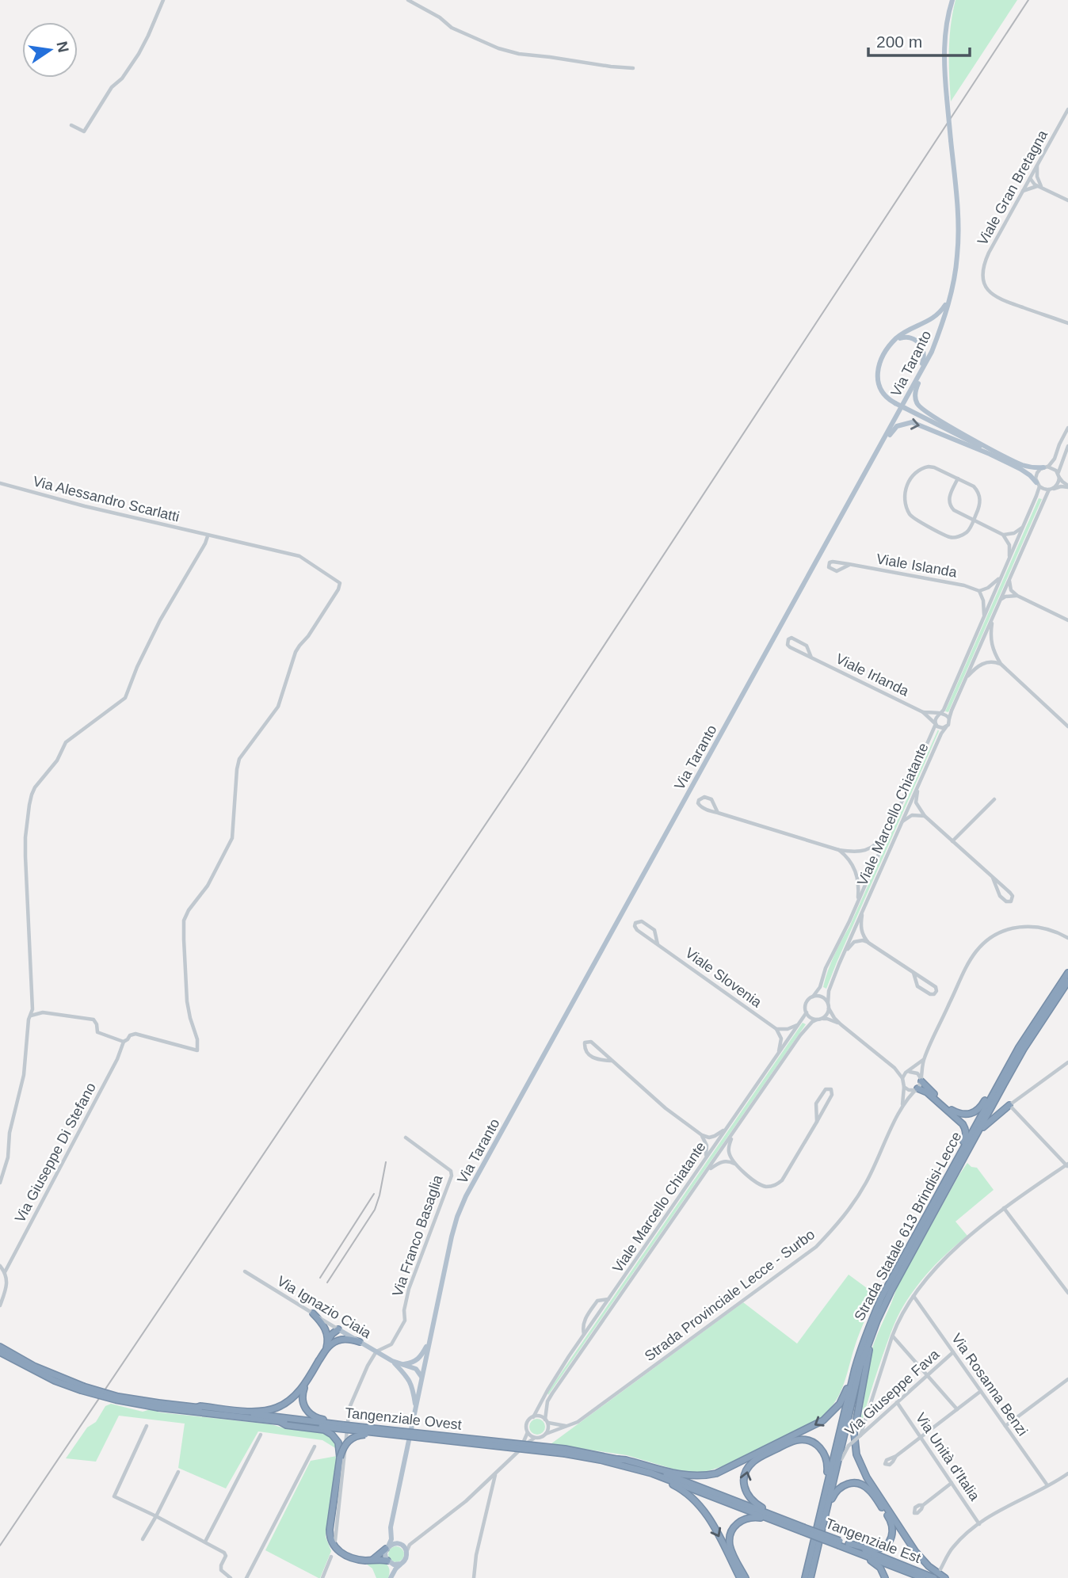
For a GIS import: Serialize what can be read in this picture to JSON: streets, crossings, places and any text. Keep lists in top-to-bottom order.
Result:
{
  "streets": {
    "highway": ["Strada Statale 613 Brindisi-Lecce", "Tangenziale Ovest", "Tangenziale Est"],
    "main road": ["Via Taranto", "Via Ignazio Ciaia"],
    "street": [
      "Viale Gran Bretagna",
      "Via Alessandro Scarlatti",
      "Viale Islanda",
      "Viale Irlanda",
      "Viale Marcello Chiatante",
      "Viale Slovenia",
      "Via Giuseppe Di Stefano",
      "Via Franco Basaglia",
      "Strada Provinciale Lecce - Surbo",
      "Via Rosanna Benzi",
      "Via Giuseppe Fava",
      "Via Unità d'Italia"
    ]
  },
  "crossings": [
    ["Via Taranto", "Via Ignazio Ciaia"],
    ["Via Alessandro Scarlatti", "Via Giuseppe Di Stefano"],
    ["Viale Irlanda", "Viale Marcello Chiatante"],
    ["Viale Marcello Chiatante", "Strada Provinciale Lecce - Surbo"],
    ["Strada Statale 613 Brindisi-Lecce", "Via Giuseppe Fava"],
    ["Via Franco Basaglia", "Via Ignazio Ciaia"],
    ["Via Rosanna Benzi", "Via Giuseppe Fava"],
    ["Via Giuseppe Fava", "Via Unità d'Italia"],
    ["Tangenziale Ovest", "Tangenziale Est"]
  ],
  "scale_bar": "200 m",
  "north": "right"
}
